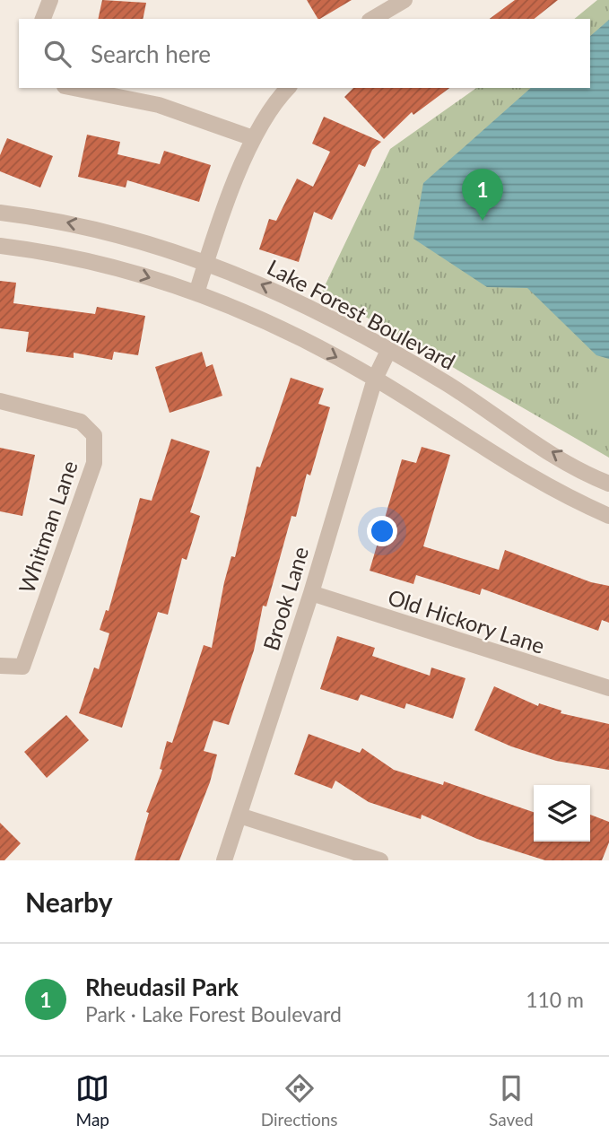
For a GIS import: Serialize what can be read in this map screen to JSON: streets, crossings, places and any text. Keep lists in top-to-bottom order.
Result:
{
  "streets": {
    "street": [
      "Lake Forest Boulevard",
      "Whitman Lane",
      "Brook Lane",
      "Old Hickory Lane"
    ]
  },
  "crossings": [
    ["Lake Forest Boulevard", "Brook Lane"],
    ["Brook Lane", "Old Hickory Lane"]
  ],
  "page": {
    "search": "Search here",
    "pins": "1",
    "heading": "Nearby",
    "list": [
      {
        "mark": "1",
        "name": "Rheudasil Park",
        "note": "Park · Lake Forest Boulevard",
        "value": "110 m"
      }
    ],
    "nav": ["Map", "Directions", "Saved"]
  }
}
